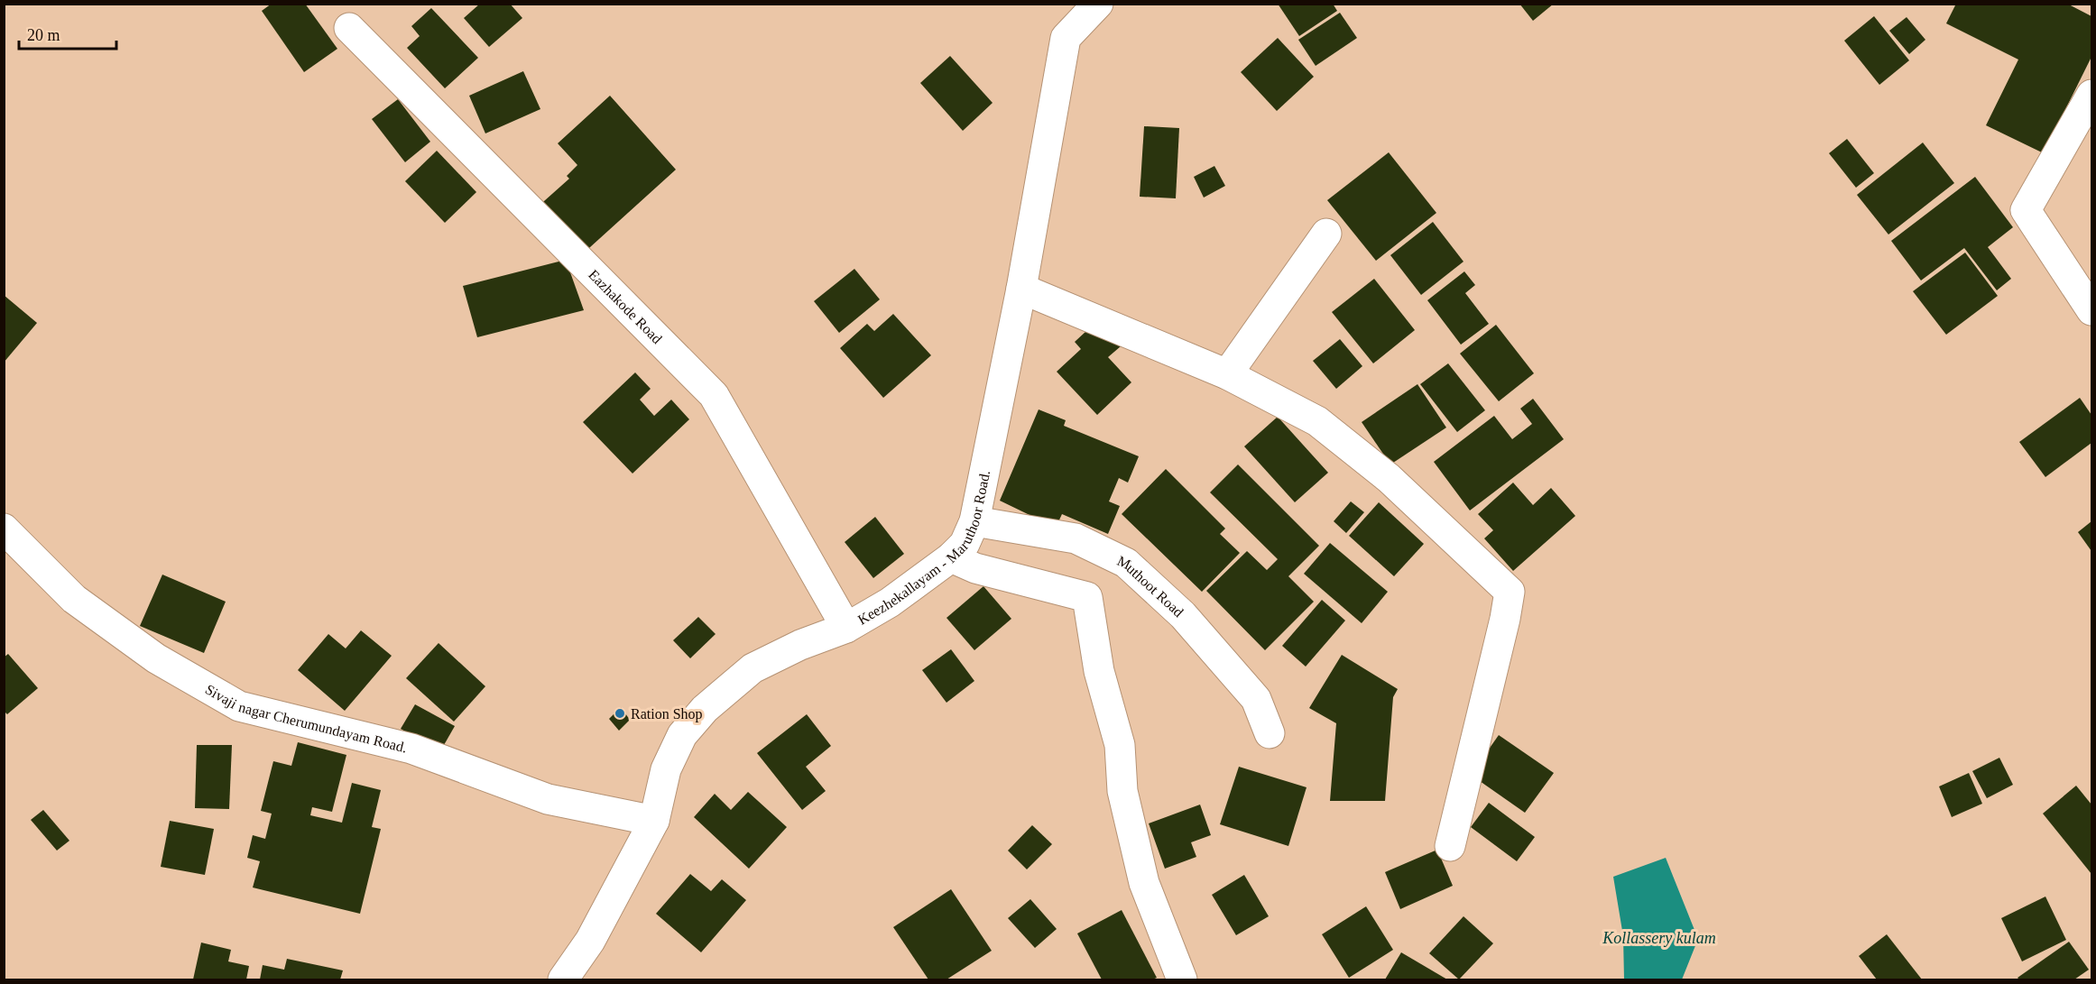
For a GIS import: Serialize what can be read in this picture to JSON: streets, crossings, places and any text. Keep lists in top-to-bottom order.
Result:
{
  "streets": {
    "street": [
      "Eazhakode Road",
      "Keezhekallayam - Maruthoor Road.",
      "Muthoot Road",
      "Sivaji nagar Cherumundayam Road."
    ]
  },
  "crossings": [
    ["Eazhakode Road", "Keezhekallayam - Maruthoor Road."],
    ["Keezhekallayam - Maruthoor Road.", "Muthoot Road"],
    ["Keezhekallayam - Maruthoor Road.", "Sivaji nagar Cherumundayam Road."]
  ],
  "water": ["Kollassery kulam"],
  "places": ["Ration Shop"],
  "scale_bar": "20 m"
}
